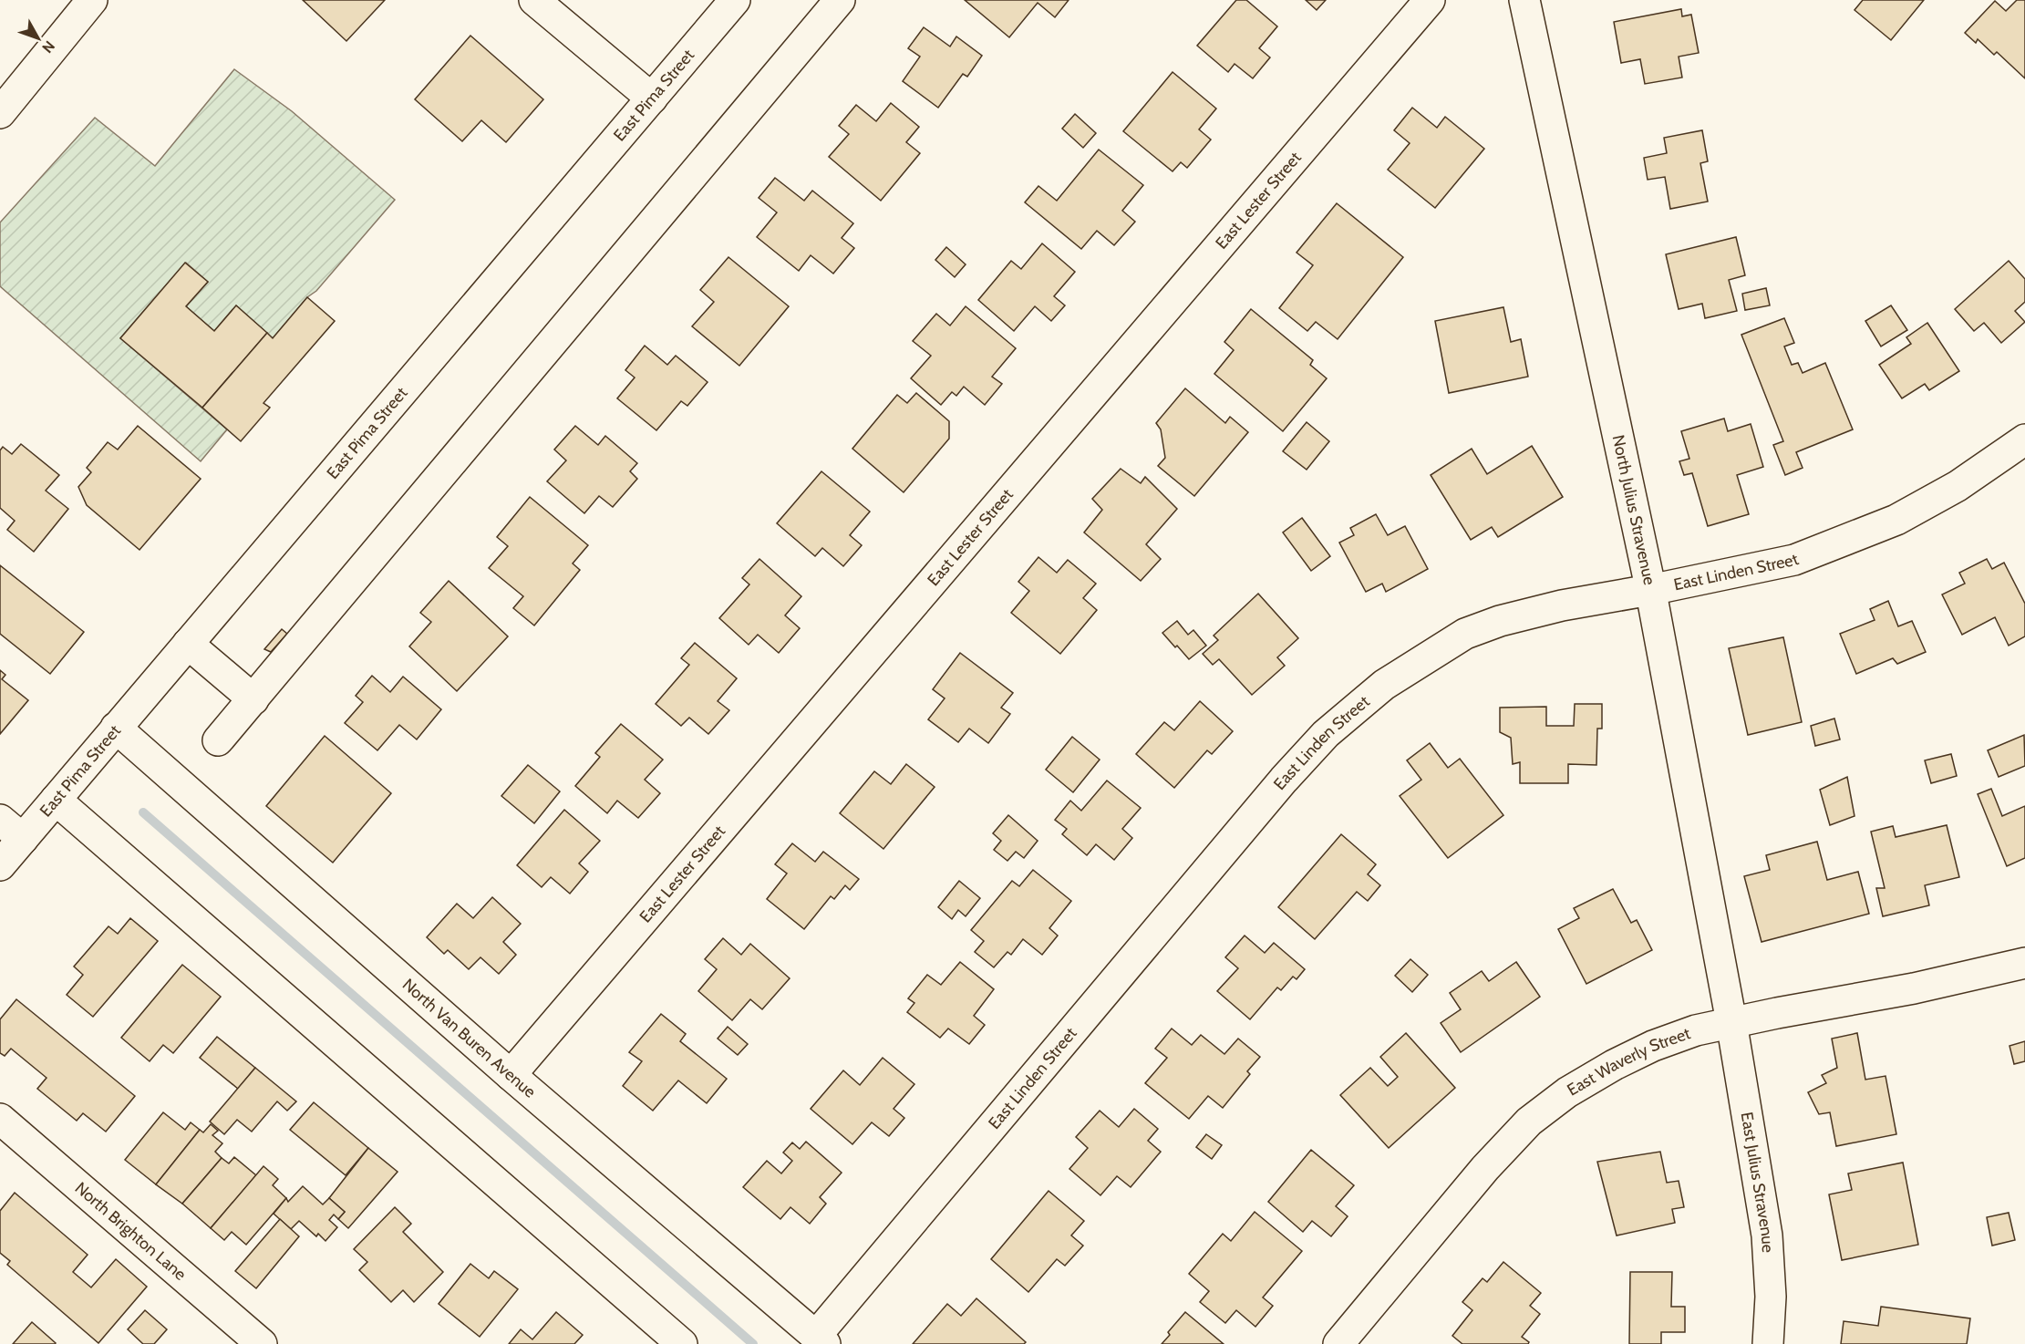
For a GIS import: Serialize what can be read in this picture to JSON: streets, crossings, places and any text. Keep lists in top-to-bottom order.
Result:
{
  "streets": {
    "street": [
      "East Pima Street",
      "East Lester Street",
      "North Julius Stravenue",
      "East Linden Street",
      "North Van Buren Avenue",
      "East Waverly Street",
      "East Julius Stravenue",
      "North Brighton Lane"
    ]
  },
  "crossings": [
    ["East Pima Street", "North Van Buren Avenue"],
    ["East Lester Street", "North Van Buren Avenue"],
    ["North Julius Stravenue", "East Linden Street"],
    ["North Julius Stravenue", "East Waverly Street"],
    ["North Julius Stravenue", "East Julius Stravenue"],
    ["East Linden Street", "North Van Buren Avenue"],
    ["East Waverly Street", "East Julius Stravenue"]
  ],
  "north": "bottom right"
}
